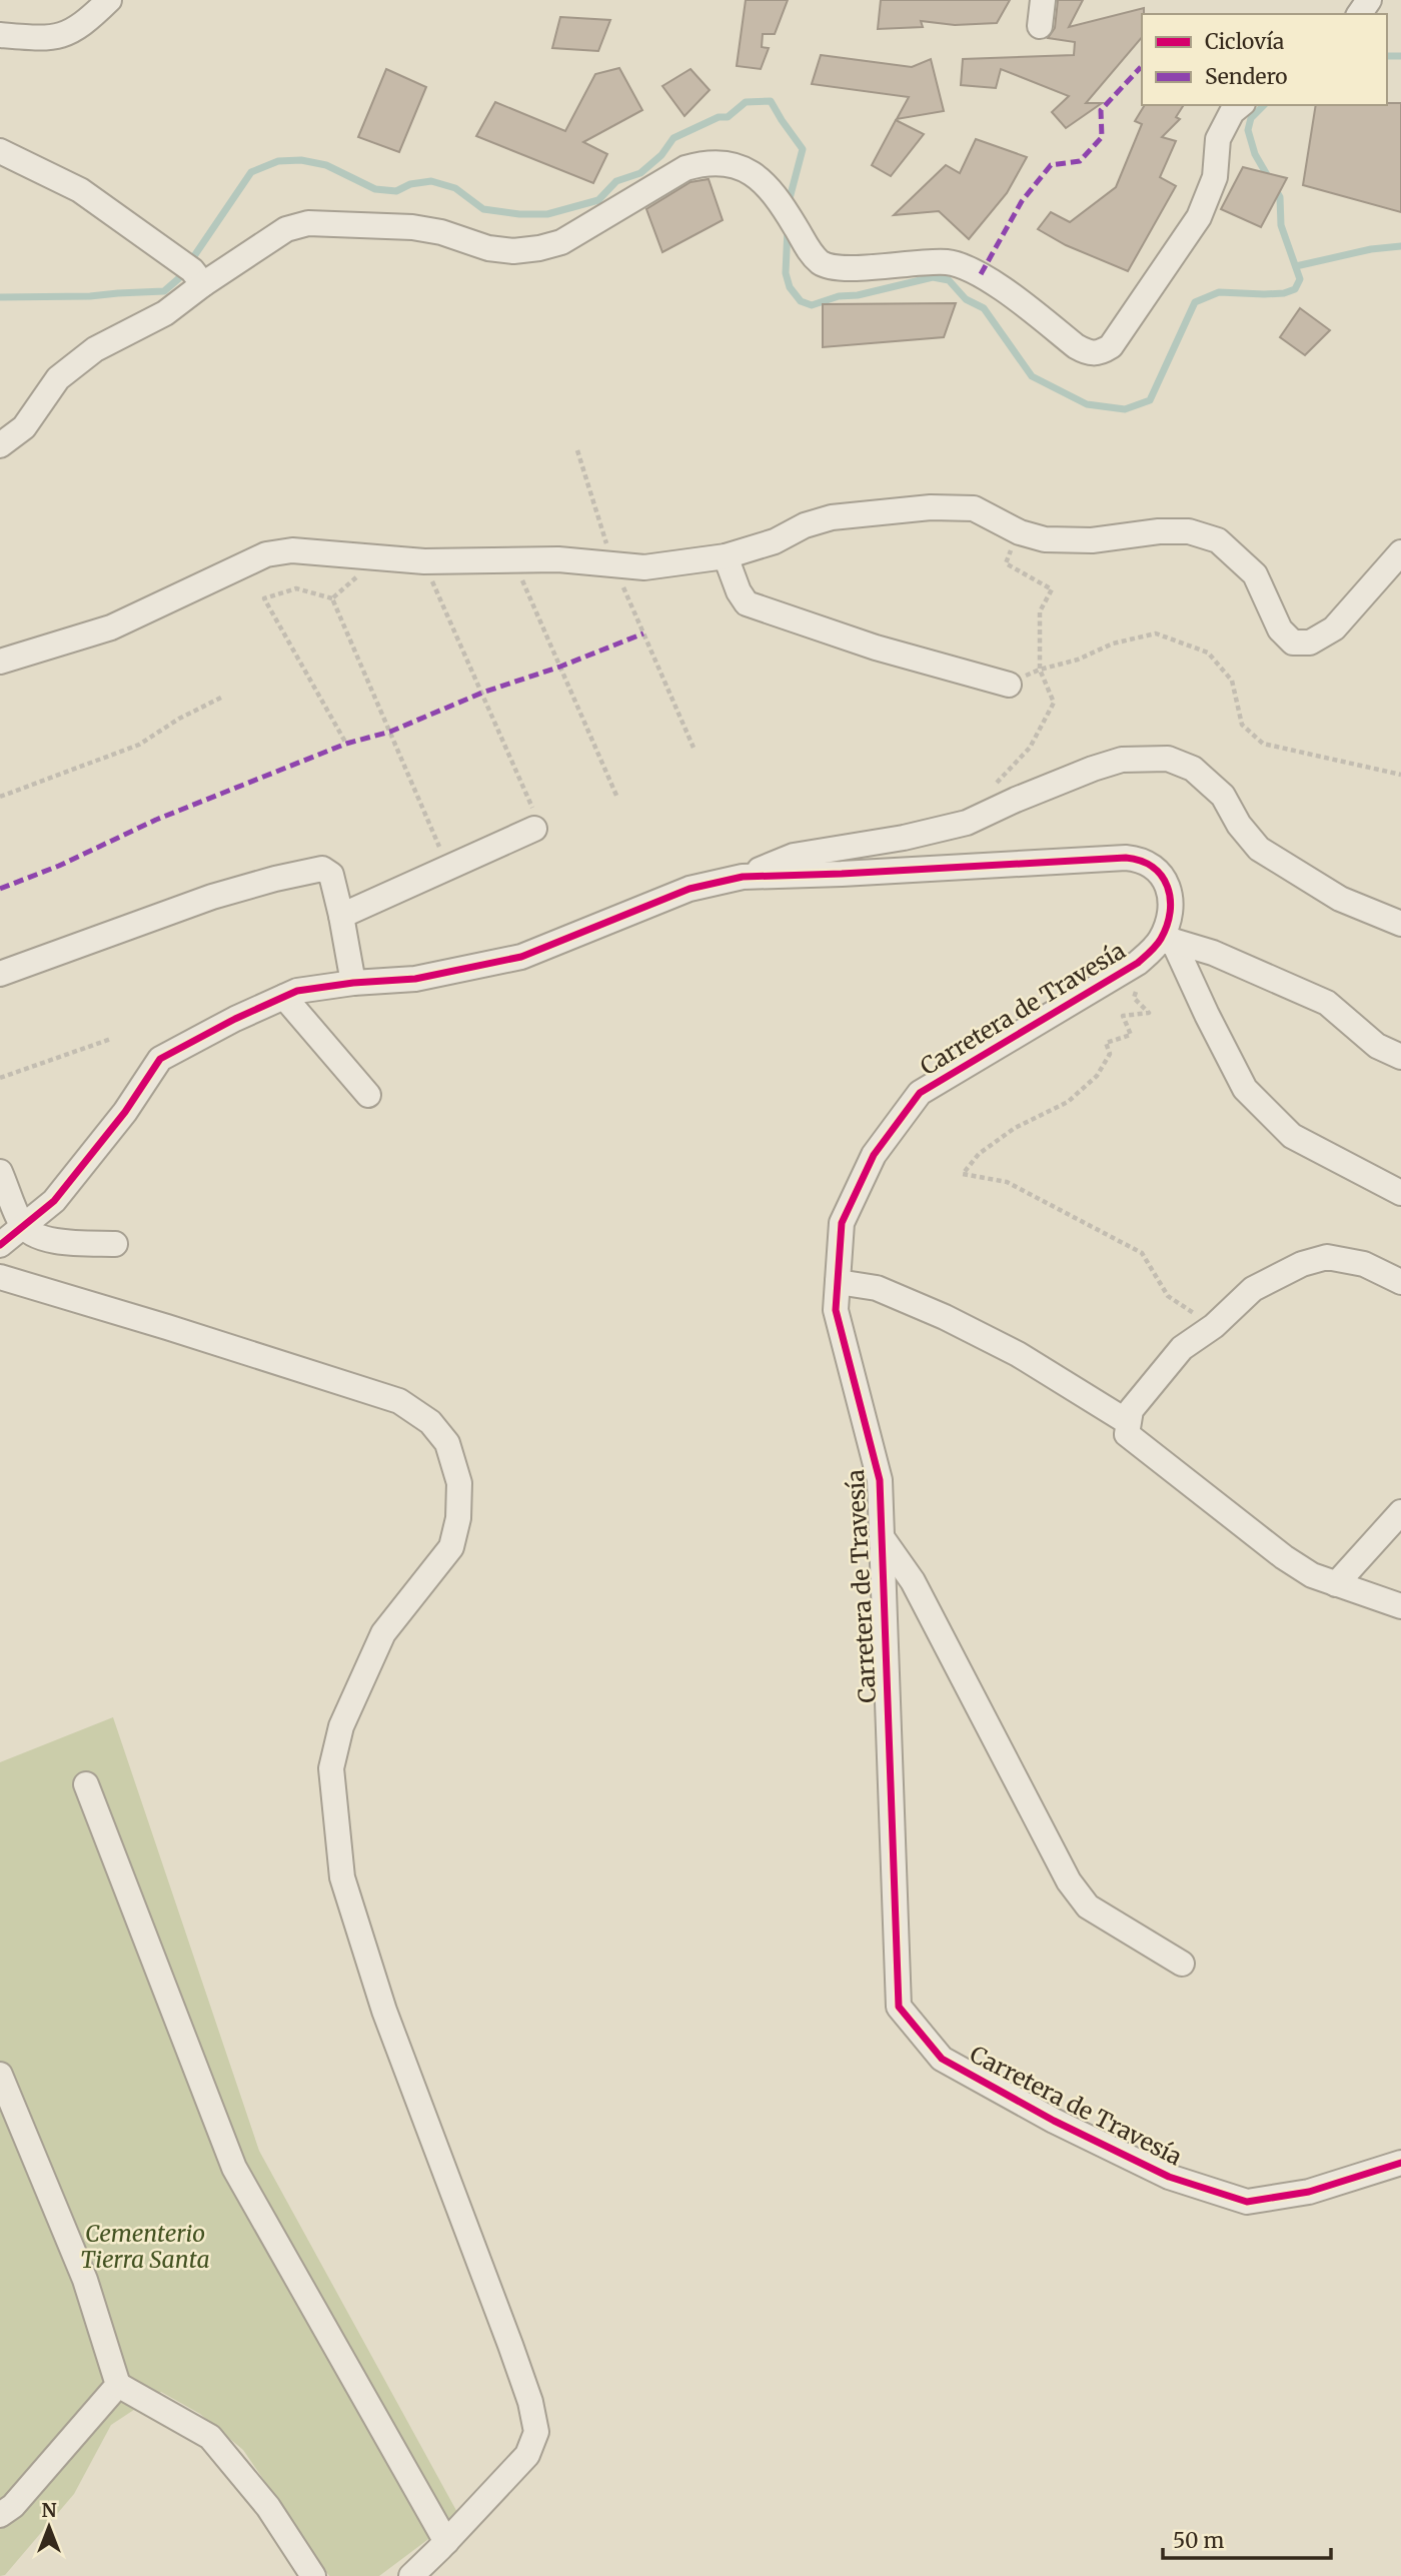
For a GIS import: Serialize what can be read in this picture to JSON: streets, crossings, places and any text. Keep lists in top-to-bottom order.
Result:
{
  "streets": {
    "street": ["Carretera de Travesía"]
  },
  "parks": ["Cementerio Tierra Santa"],
  "legend": ["Ciclovía", "Sendero"],
  "scale_bar": "50 m",
  "north": "top"
}
